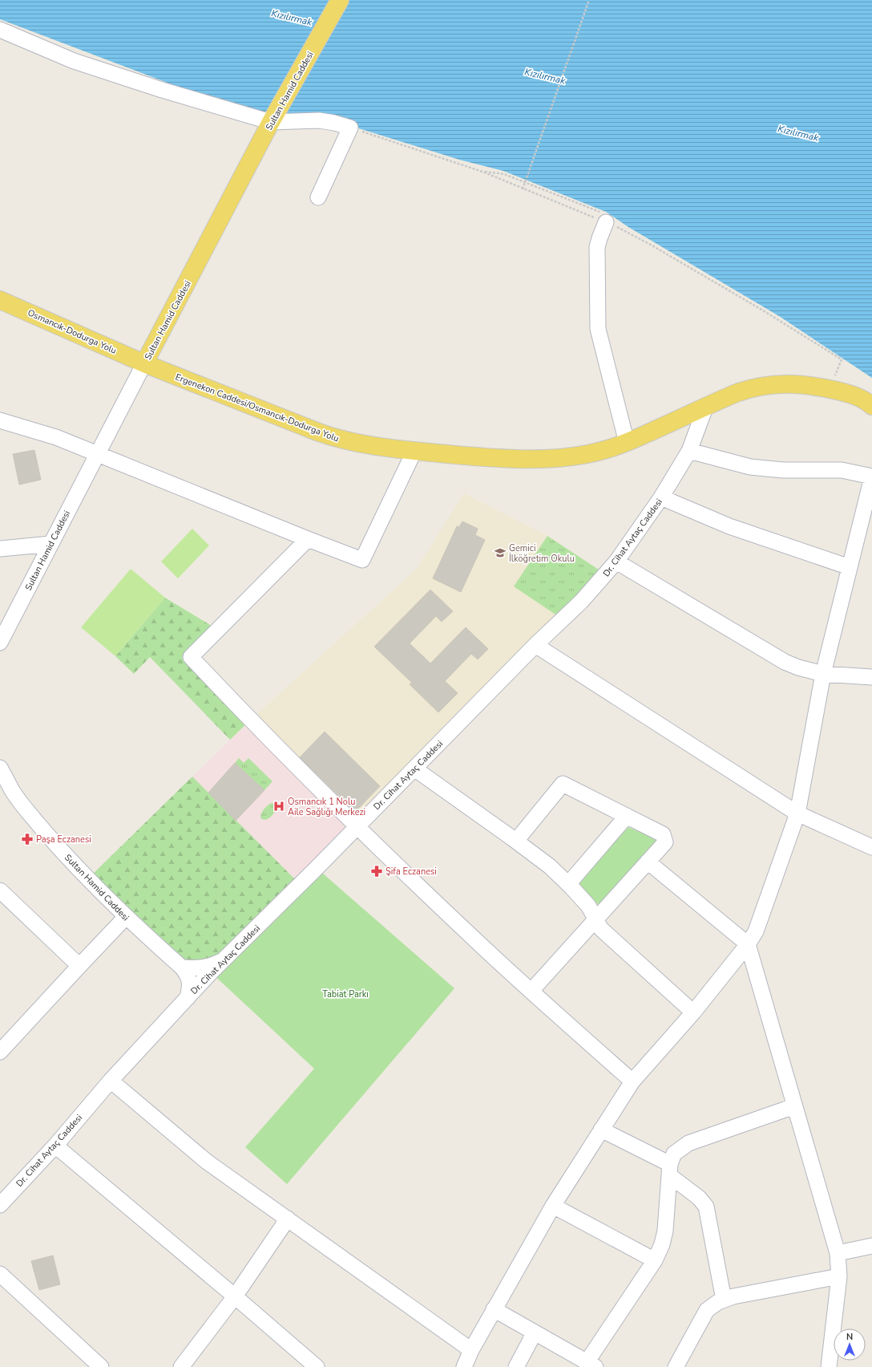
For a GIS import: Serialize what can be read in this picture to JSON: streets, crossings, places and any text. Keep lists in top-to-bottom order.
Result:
{
  "streets": {
    "main road": ["Sultan Hamid Caddesi", "Osmancık-Dodurga Yolu", "Ergenekon Caddesi/Osmancık-Dodurga Yolu"],
    "street": ["Dr. Cihat Aytaç Caddesi"]
  },
  "crossings": [
    ["Sultan Hamid Caddesi", "Osmancık-Dodurga Yolu"],
    ["Sultan Hamid Caddesi", "Ergenekon Caddesi/Osmancık-Dodurga Yolu"],
    ["Sultan Hamid Caddesi", "Dr. Cihat Aytaç Caddesi"],
    ["Osmancık-Dodurga Yolu", "Ergenekon Caddesi/Osmancık-Dodurga Yolu"],
    ["Ergenekon Caddesi/Osmancık-Dodurga Yolu", "Dr. Cihat Aytaç Caddesi"]
  ],
  "water": ["Kızılırmak"],
  "parks": ["Tabiat Parkı"],
  "places": {
    "school or university": ["Gemici İlköğretim Okulu"],
    "hospital": ["Osmancık 1 Nolu Aile Sağlığı Merkezi"],
    "pharmacy": ["Paşa Eczanesi", "Şifa Eczanesi"]
  },
  "north": "top"
}
